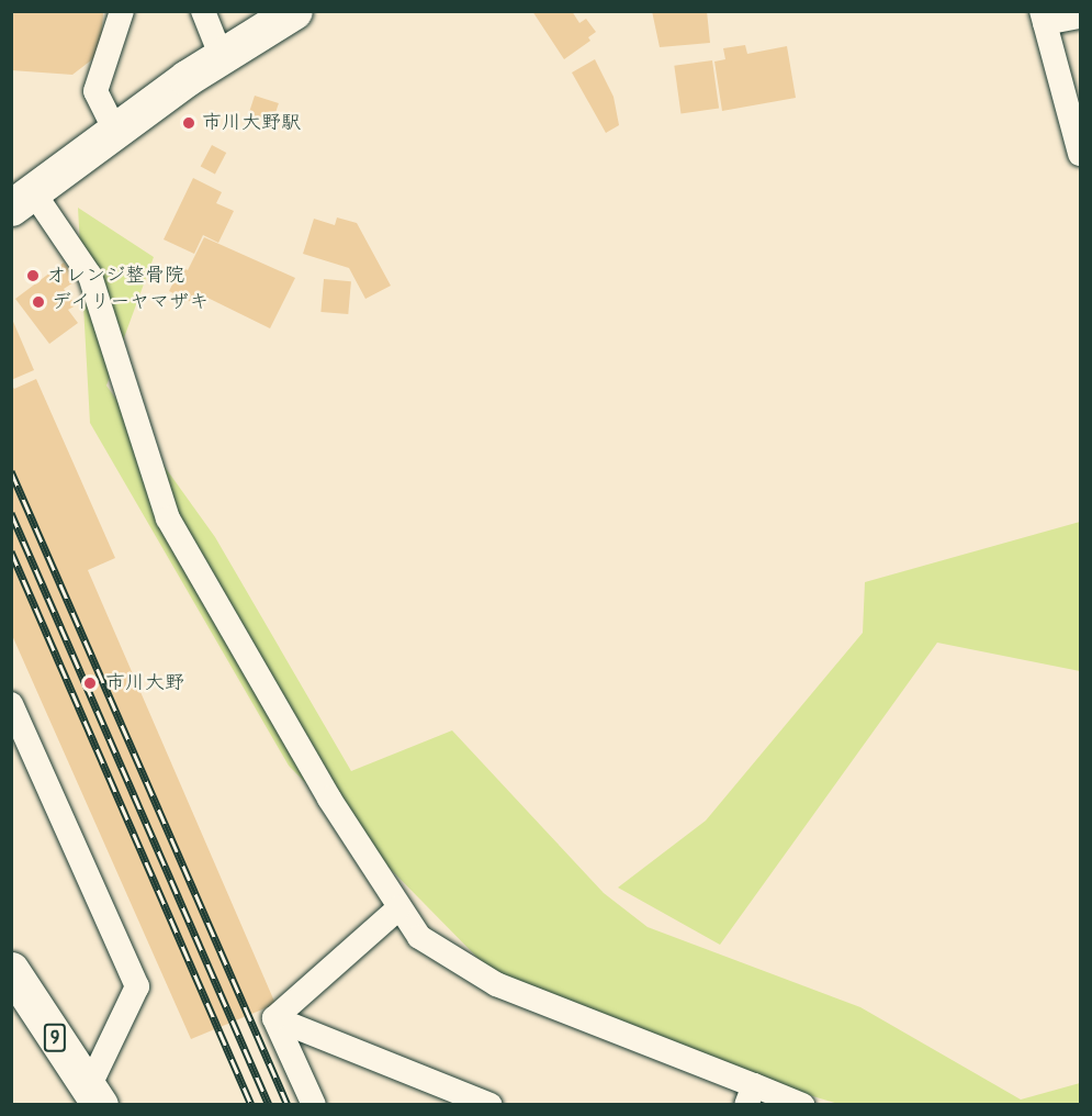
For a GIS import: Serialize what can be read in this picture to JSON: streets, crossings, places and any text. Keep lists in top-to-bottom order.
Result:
{
  "streets": {
    "street": ["9"]
  },
  "places": [
    "市川大野駅",
    "オレンジ整骨院",
    "デイリーヤマザキ",
    "市川大野"
  ]
}
